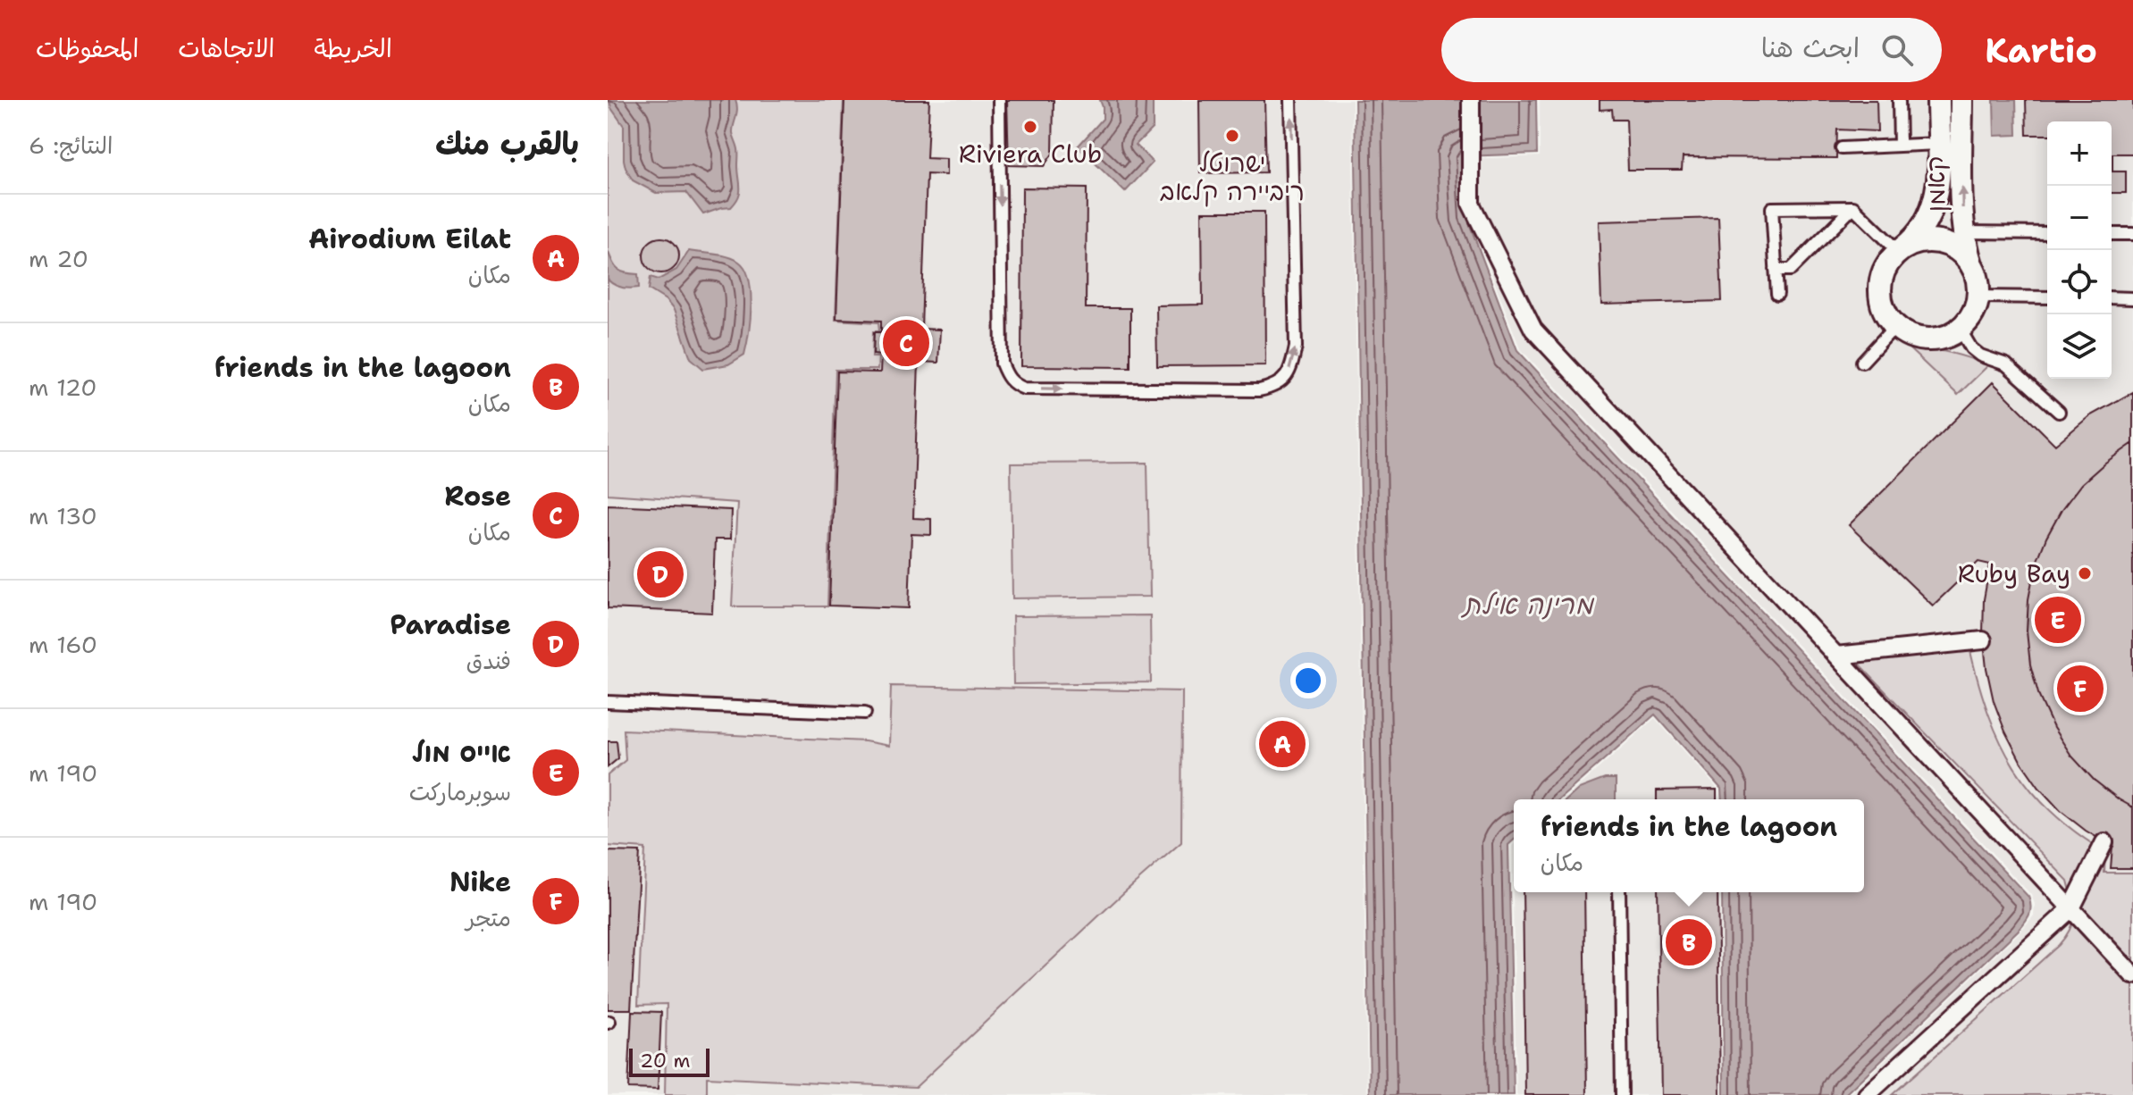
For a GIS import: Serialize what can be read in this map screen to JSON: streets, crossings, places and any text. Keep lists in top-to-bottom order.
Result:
{
  "streets": {
    "street": ["קאמן"]
  },
  "water": ["מרינה אילת"],
  "places": ["Riviera Club", "ישרוטל ריביירה קלאב", "Ruby Bay"],
  "scale_bar": "20 m",
  "page": {
    "header": "Kartio",
    "search": "ابحث هنا",
    "nav": ["الخريطة", "الاتجاهات", "المحفوظات"],
    "heading": ["بالقرب منك", "النتائج: 6"],
    "map_buttons": ["+", "−"],
    "list": [
      {
        "mark": "A",
        "name": "Airodium Eilat",
        "note": "مكان",
        "value": "20 m"
      },
      {
        "mark": "B",
        "name": "friends in the lagoon",
        "note": "مكان",
        "value": "120 m"
      },
      {
        "mark": "C",
        "name": "Rose",
        "note": "مكان",
        "value": "130 m"
      },
      {
        "mark": "D",
        "name": "Paradise",
        "note": "فندق",
        "value": "160 m"
      },
      {
        "mark": "E",
        "name": "אייס מול",
        "note": "سوبرماركت",
        "value": "190 m"
      },
      {
        "mark": "F",
        "name": "Nike",
        "note": "متجر",
        "value": "190 m"
      }
    ],
    "pins": [
      "C",
      "D",
      "E",
      "F",
      "A",
      "B"
    ],
    "popup": ["friends in the lagoon", "مكان"],
    "scale": "20 m"
  }
}
